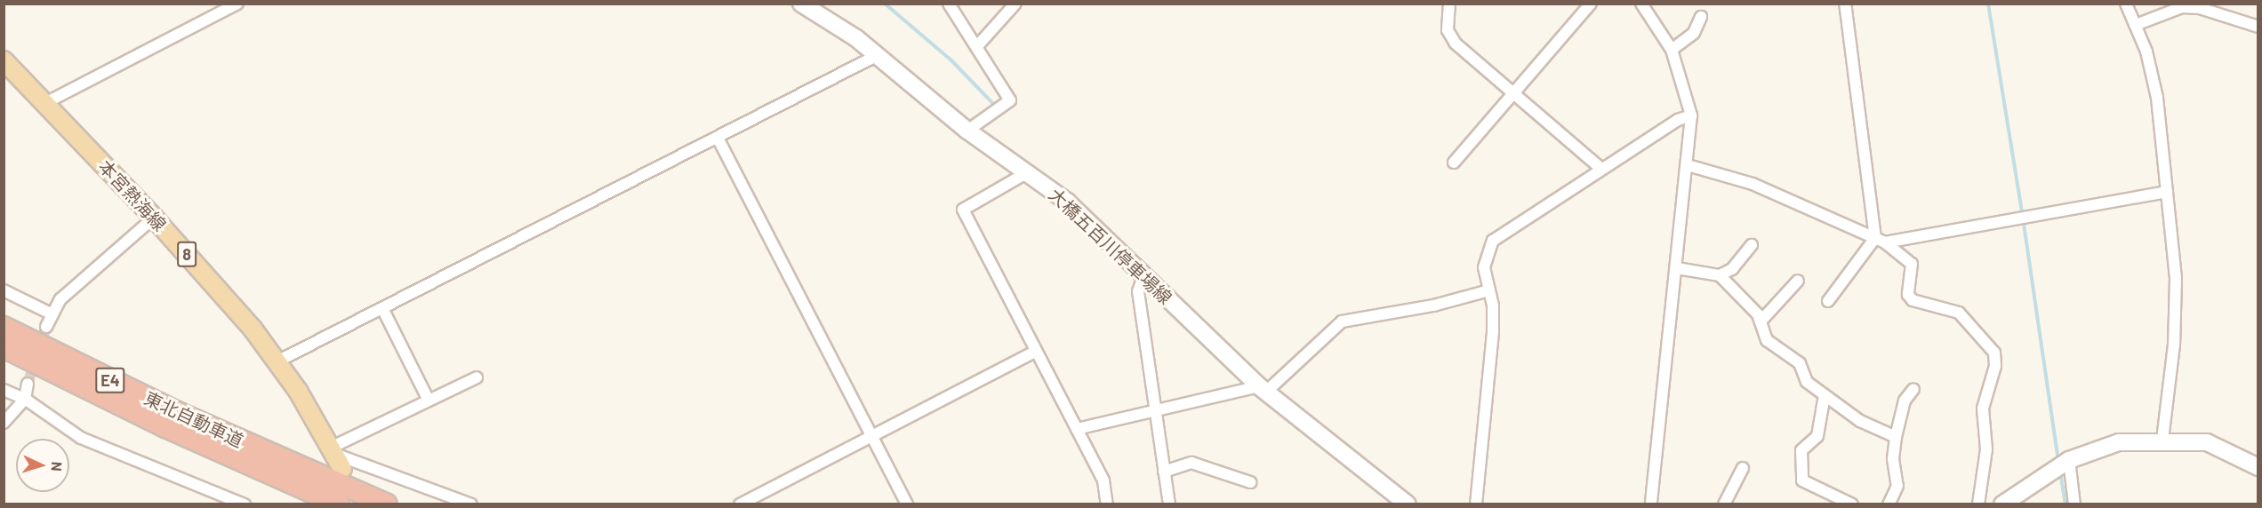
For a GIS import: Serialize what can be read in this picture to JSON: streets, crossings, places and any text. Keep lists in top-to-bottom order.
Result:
{
  "streets": {
    "highway": ["E4", "東北自動車道"],
    "main road": ["本宮熱海線", "大橋五百川停車場線", "8"]
  },
  "north": "right"
}
